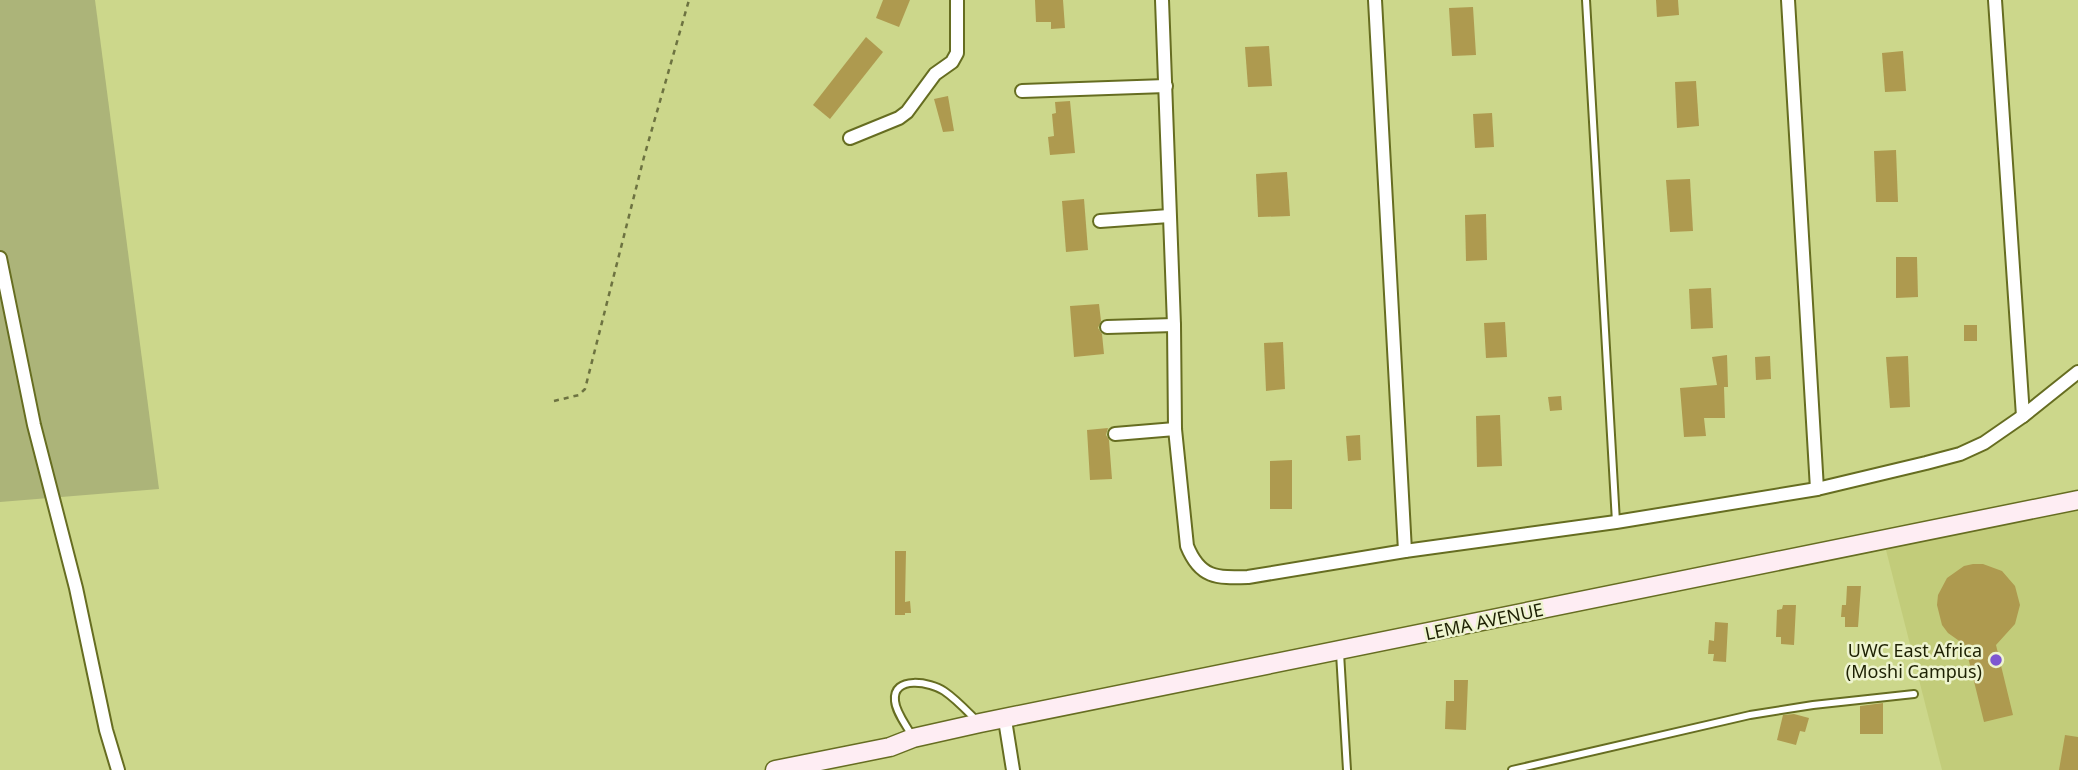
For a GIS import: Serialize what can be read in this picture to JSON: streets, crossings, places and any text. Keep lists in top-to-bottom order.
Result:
{
  "streets": {
    "main road": ["LEMA AVENUE"]
  },
  "places": ["UWC East Africa (Moshi Campus)"]
}
